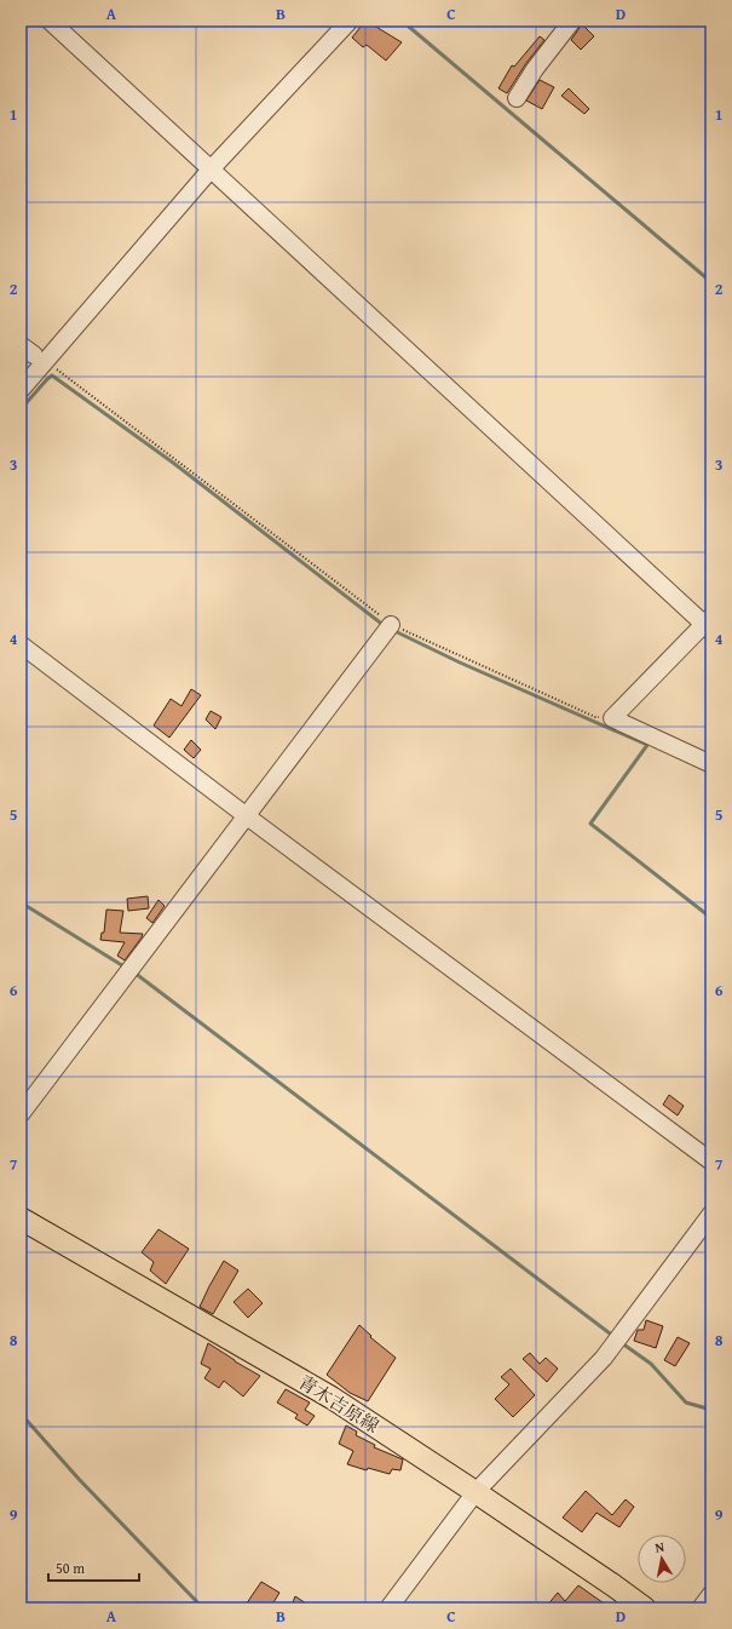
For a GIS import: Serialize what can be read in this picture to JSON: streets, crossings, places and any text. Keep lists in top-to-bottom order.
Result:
{
  "streets": {
    "main road": ["青木吉原線"]
  },
  "scale_bar": "50 m",
  "north": "top",
  "grid": {
    "columns": [
      "A",
      "B",
      "C",
      "D"
    ],
    "rows": [
      "1",
      "2",
      "3",
      "4",
      "5",
      "6",
      "7",
      "8",
      "9"
    ]
  }
}
